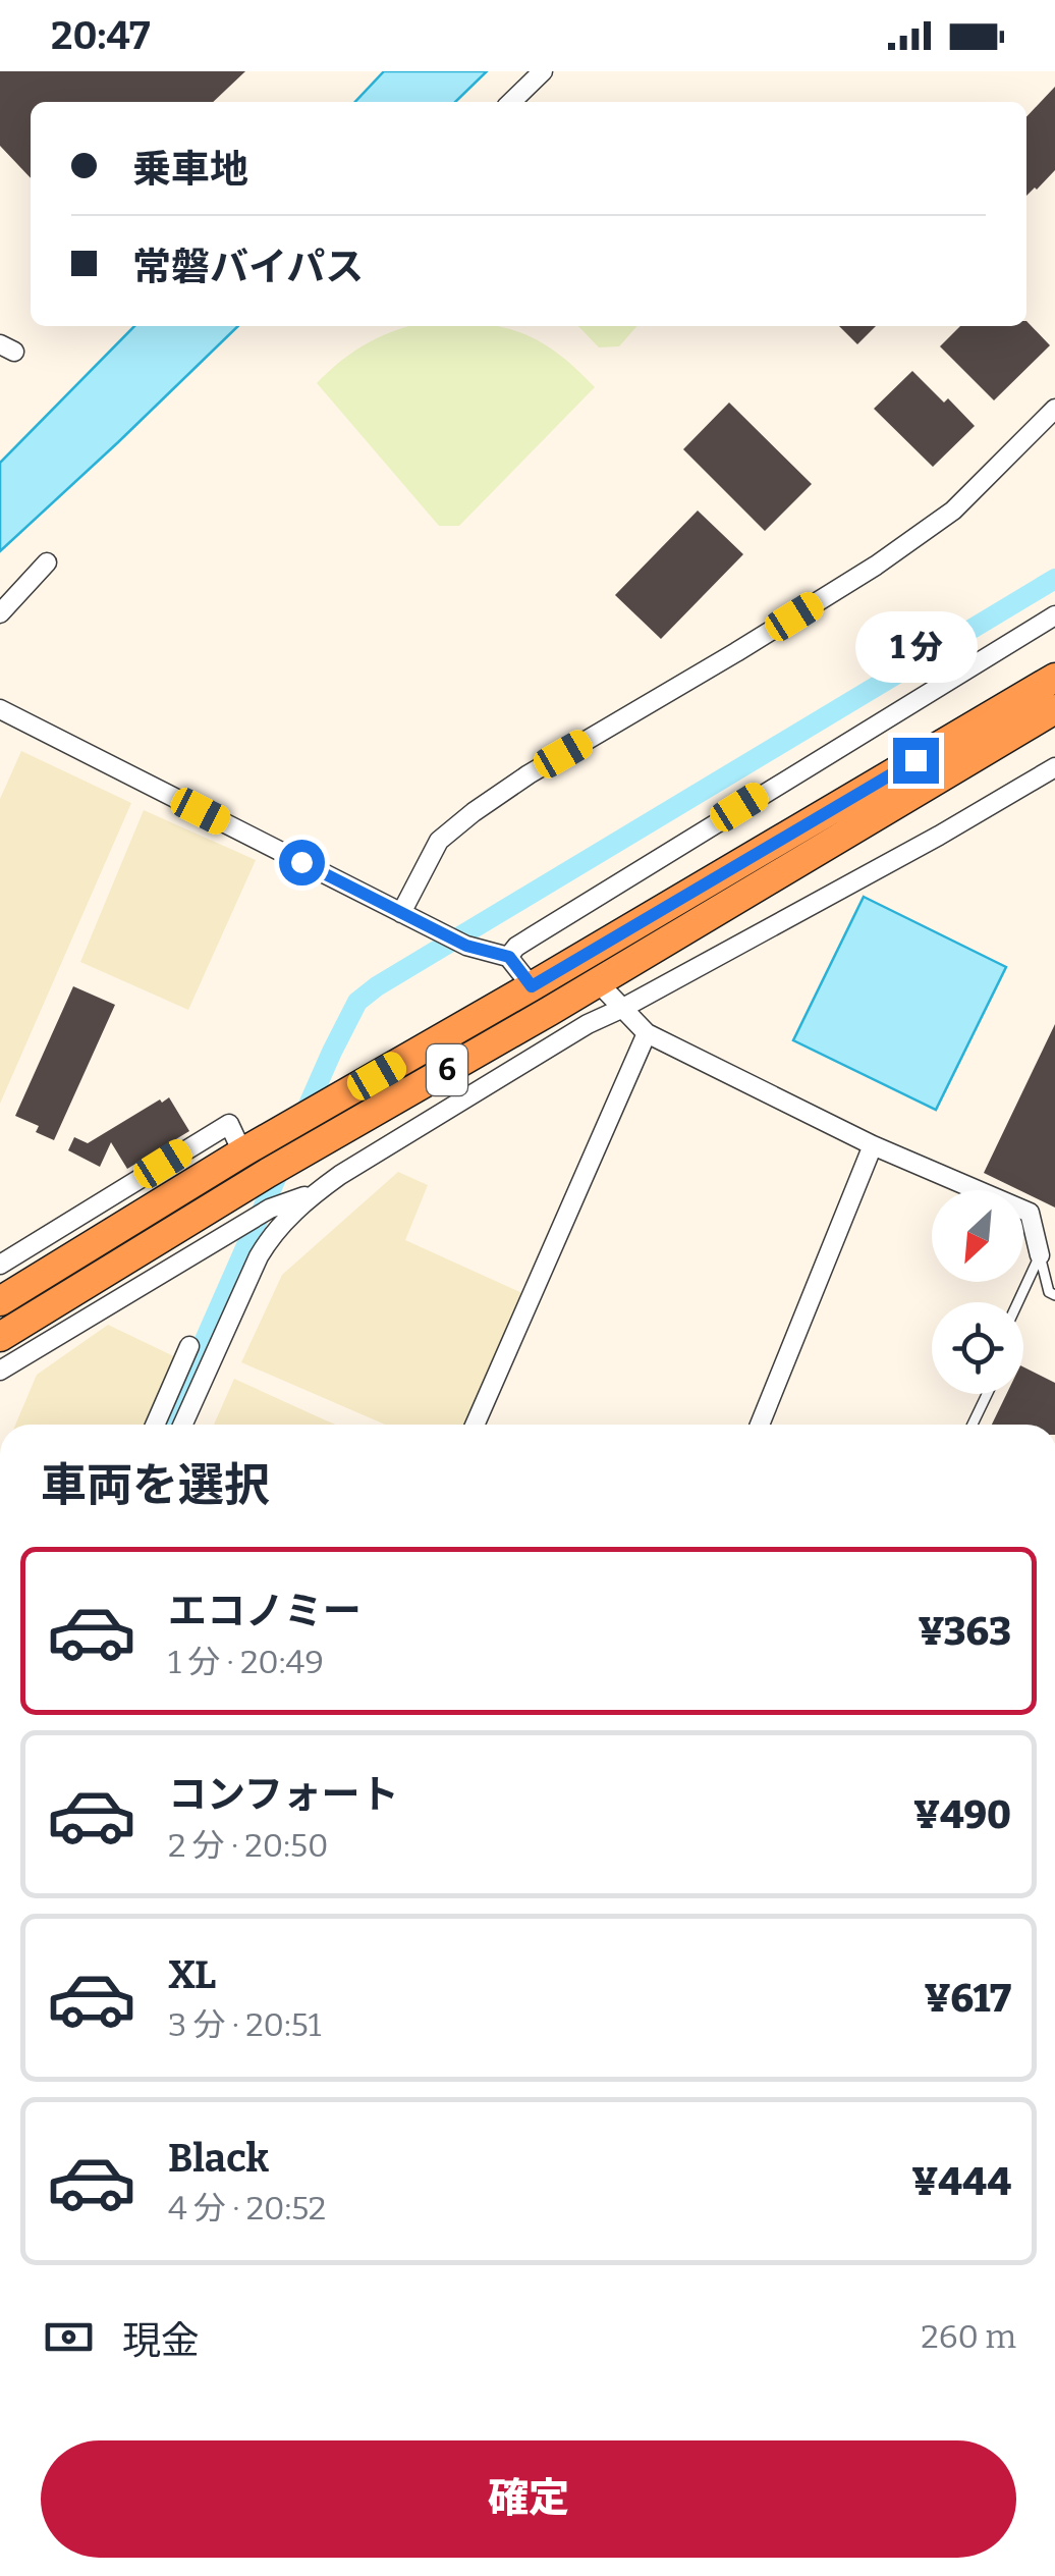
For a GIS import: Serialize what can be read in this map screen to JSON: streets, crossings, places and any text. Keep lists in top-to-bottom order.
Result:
{
  "streets": {
    "highway": ["6"]
  },
  "north": "bottom left",
  "page": {
    "status": "20:47",
    "banner": ["乗車地", "常磐バイパス"],
    "bubble": "1 分",
    "heading": "車両を選択",
    "list": [
      {
        "name": "エコノミー",
        "note": "1 分 · 20:49",
        "value": "¥363"
      },
      {
        "name": "コンフォート",
        "note": "2 分 · 20:50",
        "value": "¥490"
      },
      {
        "name": "XL",
        "note": "3 分 · 20:51",
        "value": "¥617"
      },
      {
        "name": "Black",
        "note": "4 分 · 20:52",
        "value": "¥444"
      }
    ],
    "pay": ["現金", "260 m"],
    "buttons": "確定"
  }
}
